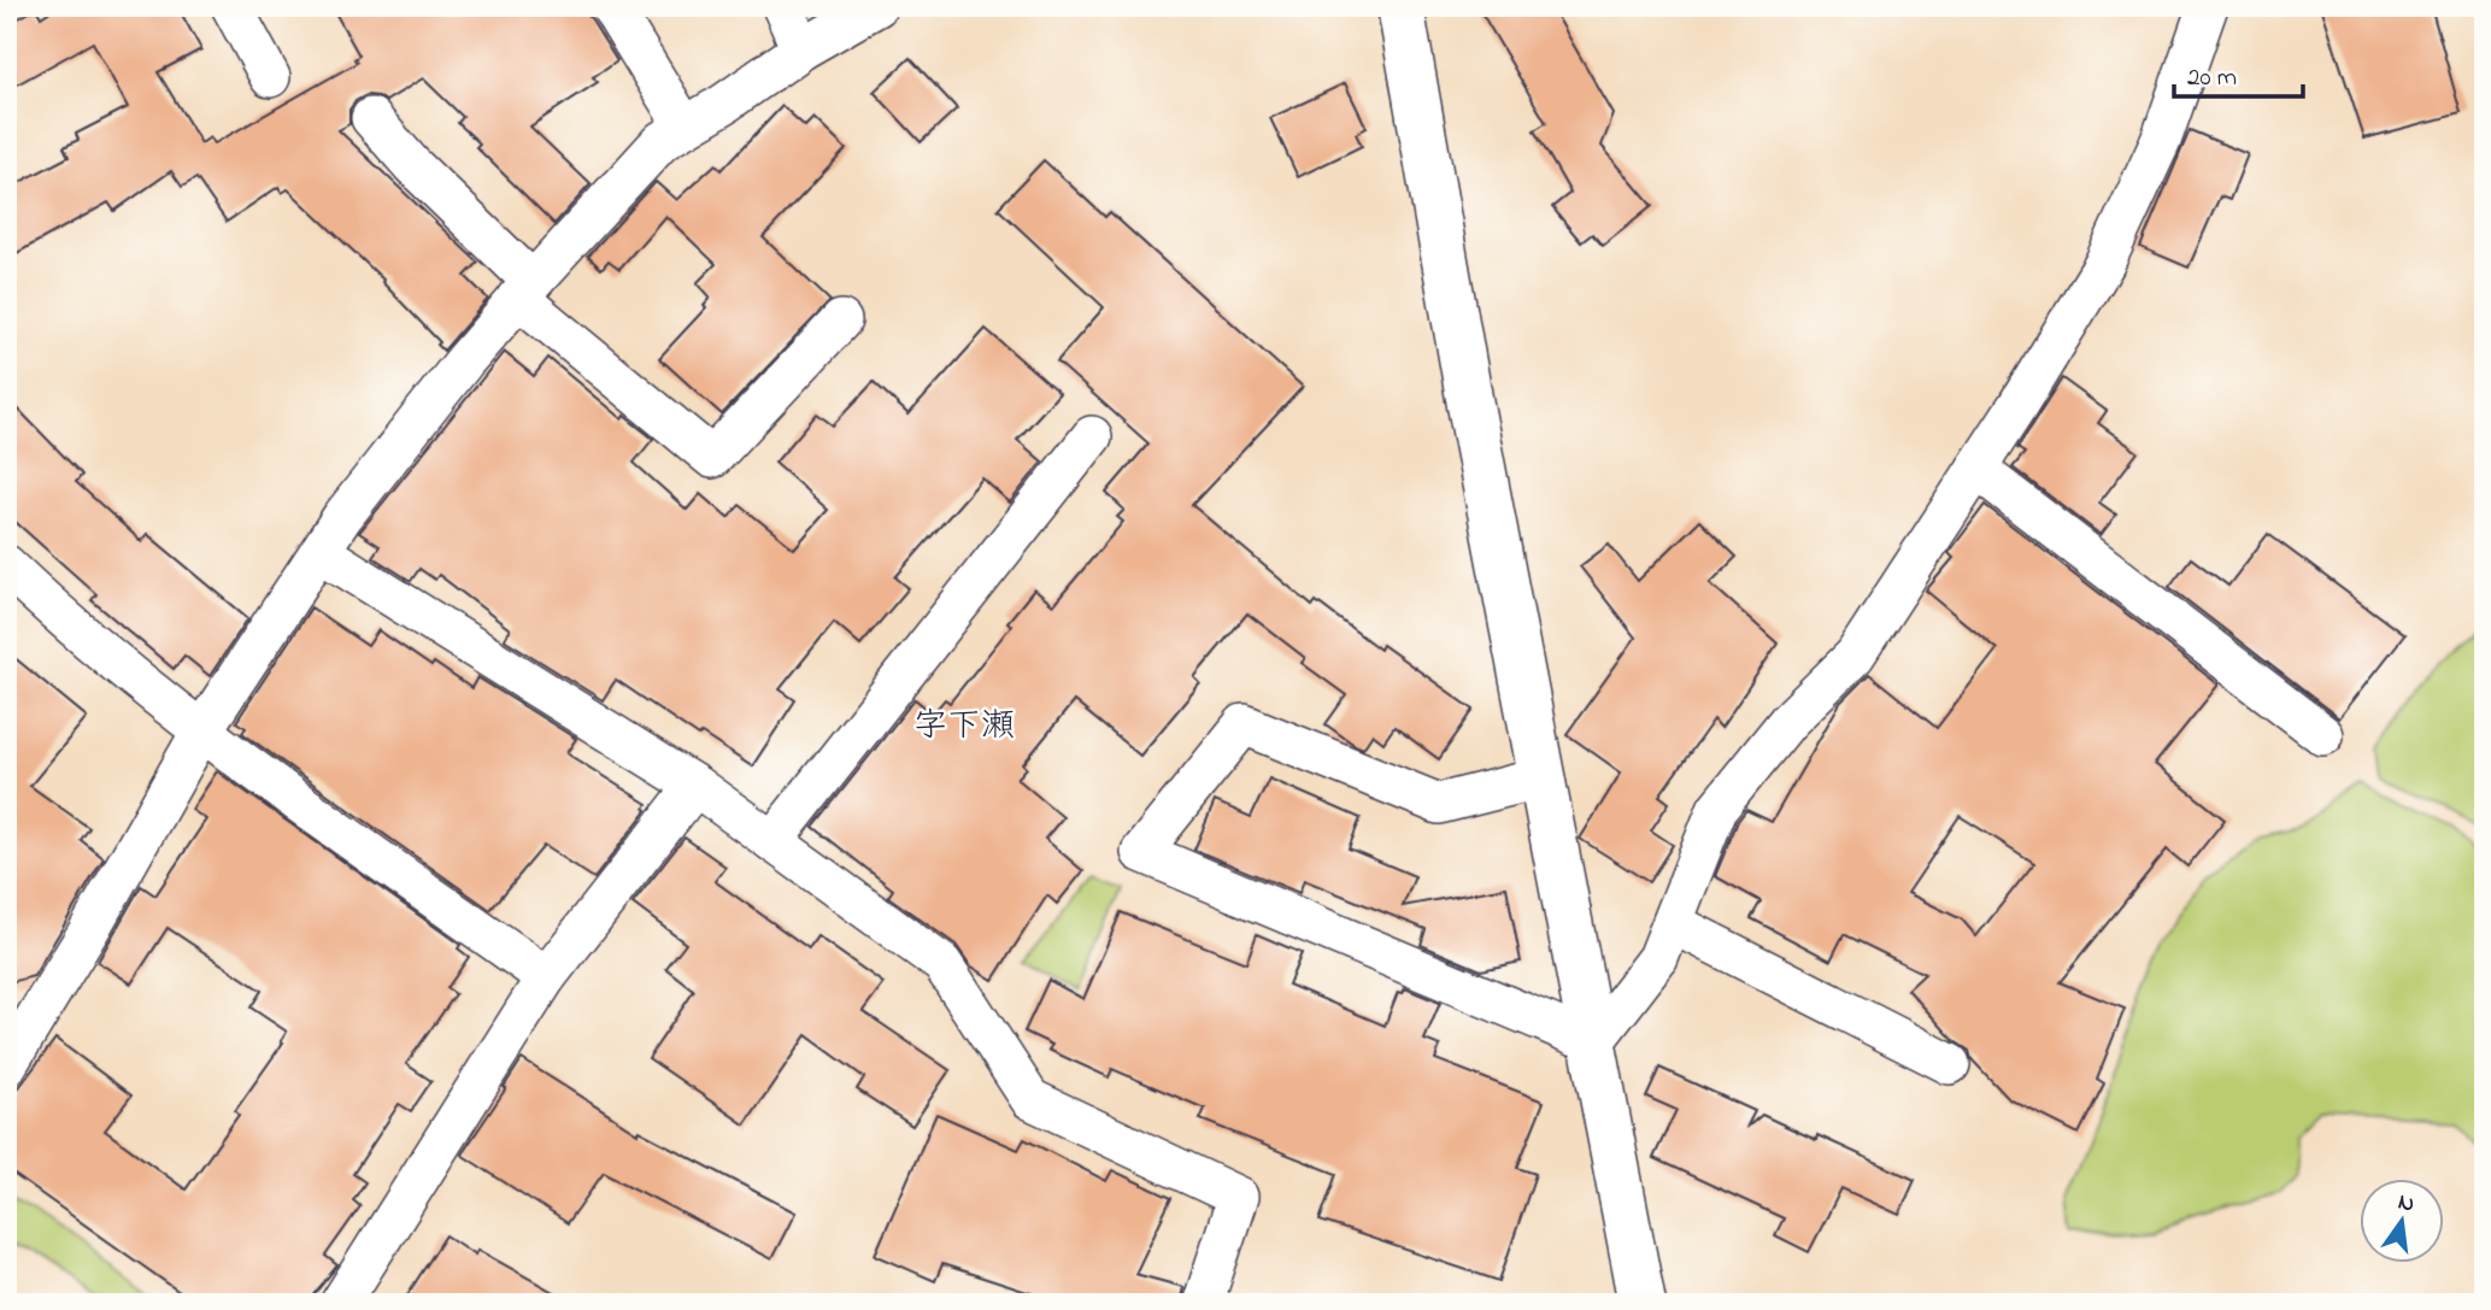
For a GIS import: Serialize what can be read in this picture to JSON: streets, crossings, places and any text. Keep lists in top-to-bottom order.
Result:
{
  "districts": ["字下瀬"],
  "scale_bar": "20 m",
  "north": "top"
}
